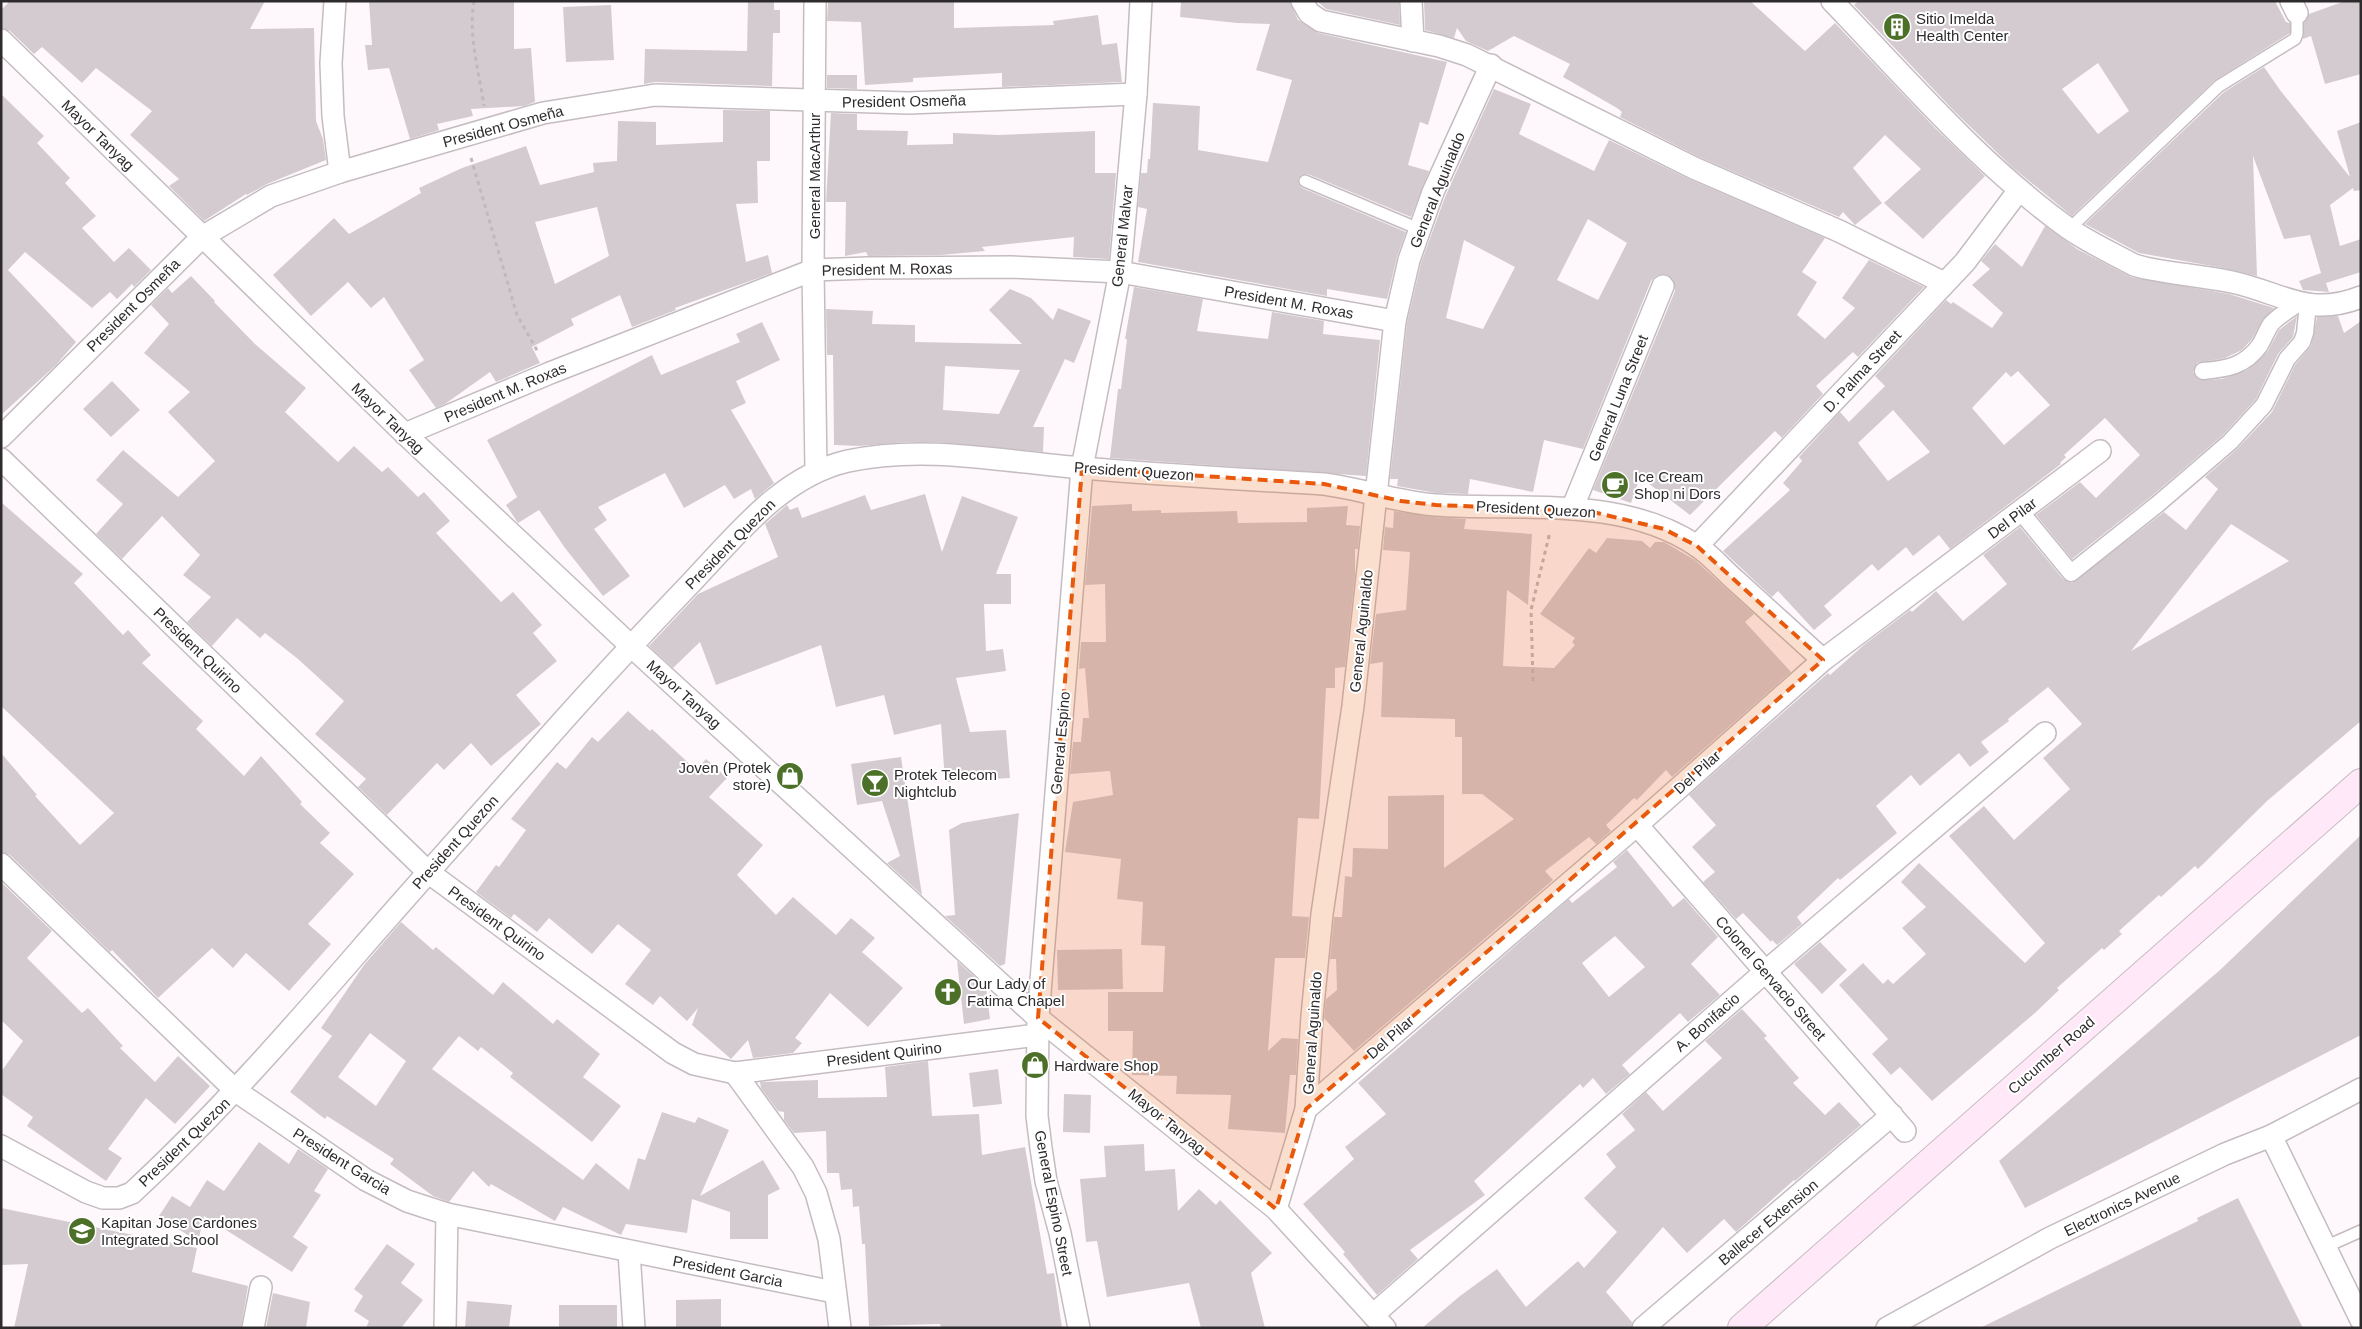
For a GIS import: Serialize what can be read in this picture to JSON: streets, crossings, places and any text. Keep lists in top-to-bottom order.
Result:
{
  "streets": {
    "main road": ["Cucumber Road"],
    "street": [
      "President Osmeña",
      "Mayor Tanyag",
      "General MacArthur",
      "General Aguinaldo",
      "General Malvar",
      "President M. Roxas",
      "D. Palma Street",
      "General Luna Street",
      "President Quezon",
      "Del Pilar",
      "President Quirino",
      "General Espino",
      "Colonel Gervacio Street",
      "A. Bonifacio",
      "President Garcia",
      "General Espino Street",
      "Electronics Avenue",
      "Ballecer Extension"
    ]
  },
  "crossings": [
    ["President Osmeña", "Mayor Tanyag"],
    ["President Osmeña", "General MacArthur"],
    ["President Osmeña", "General Malvar"],
    ["Mayor Tanyag", "General Aguinaldo"],
    ["Mayor Tanyag", "President M. Roxas"],
    ["Mayor Tanyag", "President Quezon"],
    ["Mayor Tanyag", "President Quirino"],
    ["Mayor Tanyag", "General Espino"],
    ["Mayor Tanyag", "A. Bonifacio"],
    ["Mayor Tanyag", "General Espino Street"],
    ["General MacArthur", "President M. Roxas"],
    ["General MacArthur", "President Quezon"],
    ["General Aguinaldo", "President M. Roxas"],
    ["General Aguinaldo", "President Quezon"],
    ["General Aguinaldo", "Del Pilar"],
    ["General Malvar", "President M. Roxas"],
    ["General Malvar", "President Quezon"],
    ["General Malvar", "General Espino"],
    ["D. Palma Street", "President Quezon"],
    ["General Luna Street", "President Quezon"],
    ["President Quezon", "Del Pilar"],
    ["President Quezon", "President Quirino"],
    ["President Quezon", "General Espino"],
    ["President Quezon", "President Garcia"],
    ["Del Pilar", "Colonel Gervacio Street"],
    ["President Quirino", "General Espino"],
    ["President Quirino", "General Espino Street"],
    ["General Espino", "General Espino Street"],
    ["Colonel Gervacio Street", "A. Bonifacio"],
    ["Colonel Gervacio Street", "Ballecer Extension"]
  ],
  "places": {
    "building": ["Sitio Imelda Health Center"],
    "cafe": ["Ice Cream Shop ni Dors"],
    "shop": ["Joven (Protek store)", "Hardware Shop"],
    "bar": ["Protek Telecom Nightclub"],
    "church": ["Our Lady of Fatima Chapel"],
    "school or university": ["Kapitan Jose Cardones Integrated School"]
  }
}
